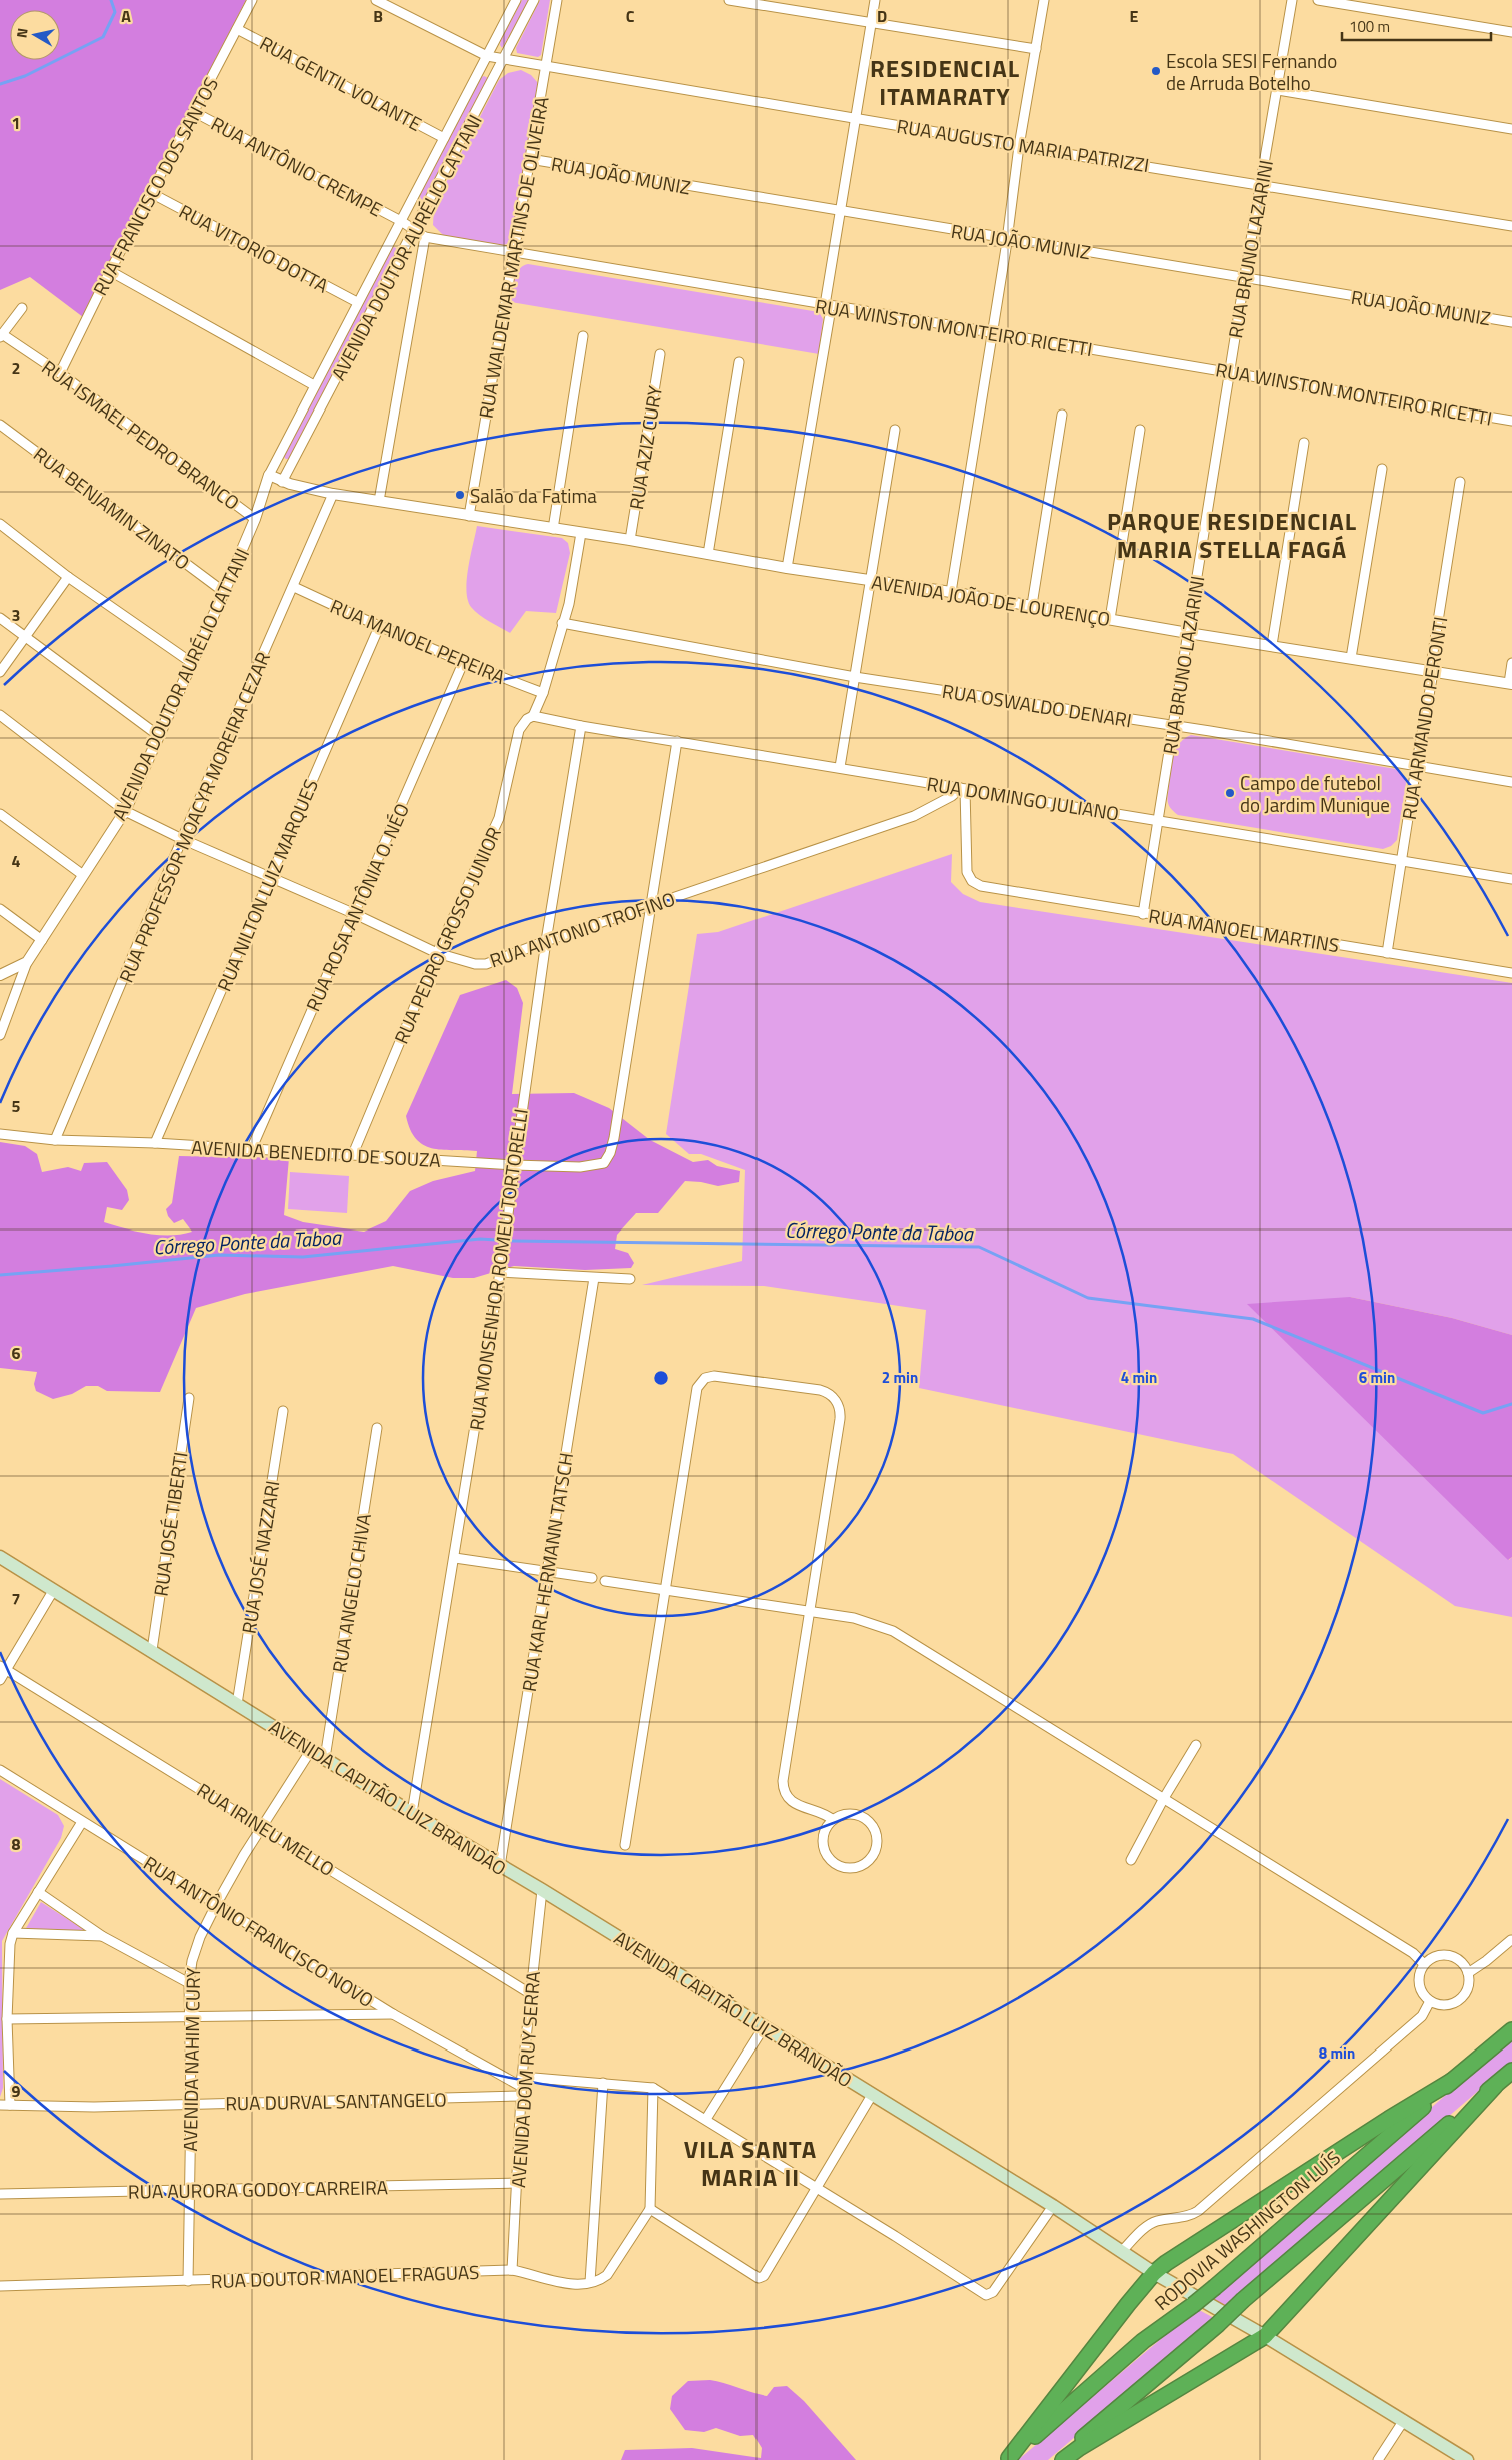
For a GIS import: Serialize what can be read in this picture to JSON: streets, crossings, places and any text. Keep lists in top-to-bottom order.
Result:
{
  "streets": {
    "highway": ["RODOVIA WASHINGTON LUÍS"],
    "main road": ["AVENIDA CAPITÃO LUIZ BRANDÃO"],
    "street": [
      "RUA GENTIL VOLANTE",
      "RUA AUGUSTO MARIA PATRIZZI",
      "RUA ANTÔNIO CREMPE",
      "RUA JOÃO MUNIZ",
      "RUA FRANCISCO DOS SANTOS",
      "AVENIDA DOUTOR AURÉLIO CATTANI",
      "RUA VITORIO DOTTA",
      "RUA BRUNO LAZARINI",
      "RUA WALDEMAR MARTINS DE OLIVEIRA",
      "RUA WINSTON MONTEIRO RICETTI",
      "RUA ISMAEL PEDRO BRANCO",
      "RUA AZIZ CURY",
      "RUA BENJAMIN ZINATO",
      "AVENIDA JOÃO DE LOURENÇO",
      "RUA MANOEL PEREIRA",
      "RUA OSWALDO DENARI",
      "RUA ARMANDO PERONTI",
      "RUA DOMINGO JULIANO",
      "RUA PROFESSOR MOACYR MOREIRA CEZAR",
      "RUA NILTON LUIZ MARQUES",
      "RUA ROSA ANTÔNIA O. NÉO",
      "RUA ANTONIO TROFINO",
      "RUA MANOEL MARTINS",
      "RUA PEDRO GROSSO JUNIOR",
      "AVENIDA BENEDITO DE SOUZA",
      "RUA MONSENHOR ROMEU TORTORELLI",
      "RUA JOSÉ TIBERTI",
      "RUA JOSÉ NAZZARI",
      "RUA KARL HERMANN TATSCH",
      "RUA ANGELO CHIVA",
      "RUA IRINEU MELLO",
      "RUA ANTÔNIO FRANCISCO NOVO",
      "AVENIDA NAHIM CURY",
      "AVENIDA DOM RUY SERRA",
      "RUA DURVAL SANTANGELO",
      "RUA AURORA GODOY CARREIRA",
      "RUA DOUTOR MANOEL FRAGUAS"
    ]
  },
  "crossings": [
    ["RUA GENTIL VOLANTE", "RUA FRANCISCO DOS SANTOS"],
    ["RUA GENTIL VOLANTE", "AVENIDA DOUTOR AURÉLIO CATTANI"],
    ["RUA AUGUSTO MARIA PATRIZZI", "AVENIDA DOUTOR AURÉLIO CATTANI"],
    ["RUA AUGUSTO MARIA PATRIZZI", "RUA BRUNO LAZARINI"],
    ["RUA AUGUSTO MARIA PATRIZZI", "RUA WALDEMAR MARTINS DE OLIVEIRA"],
    ["RUA ANTÔNIO CREMPE", "RUA FRANCISCO DOS SANTOS"],
    ["RUA ANTÔNIO CREMPE", "AVENIDA DOUTOR AURÉLIO CATTANI"],
    ["RUA ANTÔNIO CREMPE", "RUA WINSTON MONTEIRO RICETTI"],
    ["RUA JOÃO MUNIZ", "RUA BRUNO LAZARINI"],
    ["RUA JOÃO MUNIZ", "RUA WALDEMAR MARTINS DE OLIVEIRA"],
    ["RUA FRANCISCO DOS SANTOS", "RUA VITORIO DOTTA"],
    ["RUA FRANCISCO DOS SANTOS", "RUA ISMAEL PEDRO BRANCO"],
    ["AVENIDA DOUTOR AURÉLIO CATTANI", "RUA VITORIO DOTTA"],
    ["AVENIDA DOUTOR AURÉLIO CATTANI", "RUA WINSTON MONTEIRO RICETTI"],
    ["AVENIDA DOUTOR AURÉLIO CATTANI", "RUA ISMAEL PEDRO BRANCO"],
    ["AVENIDA DOUTOR AURÉLIO CATTANI", "RUA BENJAMIN ZINATO"],
    ["AVENIDA DOUTOR AURÉLIO CATTANI", "AVENIDA JOÃO DE LOURENÇO"],
    ["AVENIDA DOUTOR AURÉLIO CATTANI", "RUA ANTONIO TROFINO"],
    ["RUA BRUNO LAZARINI", "RUA WINSTON MONTEIRO RICETTI"],
    ["RUA BRUNO LAZARINI", "AVENIDA JOÃO DE LOURENÇO"],
    ["RUA BRUNO LAZARINI", "RUA OSWALDO DENARI"],
    ["RUA BRUNO LAZARINI", "RUA DOMINGO JULIANO"],
    ["RUA BRUNO LAZARINI", "RUA MANOEL MARTINS"],
    ["RUA WALDEMAR MARTINS DE OLIVEIRA", "RUA WINSTON MONTEIRO RICETTI"],
    ["RUA WALDEMAR MARTINS DE OLIVEIRA", "AVENIDA JOÃO DE LOURENÇO"],
    ["RUA AZIZ CURY", "AVENIDA JOÃO DE LOURENÇO"],
    ["AVENIDA JOÃO DE LOURENÇO", "RUA ARMANDO PERONTI"],
    ["AVENIDA JOÃO DE LOURENÇO", "RUA PROFESSOR MOACYR MOREIRA CEZAR"],
    ["AVENIDA JOÃO DE LOURENÇO", "RUA PEDRO GROSSO JUNIOR"],
    ["RUA MANOEL PEREIRA", "RUA PROFESSOR MOACYR MOREIRA CEZAR"],
    ["RUA MANOEL PEREIRA", "RUA NILTON LUIZ MARQUES"],
    ["RUA MANOEL PEREIRA", "RUA ROSA ANTÔNIA O. NÉO"],
    ["RUA MANOEL PEREIRA", "RUA PEDRO GROSSO JUNIOR"],
    ["RUA OSWALDO DENARI", "RUA ARMANDO PERONTI"],
    ["RUA OSWALDO DENARI", "RUA PEDRO GROSSO JUNIOR"],
    ["RUA ARMANDO PERONTI", "RUA DOMINGO JULIANO"],
    ["RUA ARMANDO PERONTI", "RUA MANOEL MARTINS"],
    ["RUA DOMINGO JULIANO", "RUA ANTONIO TROFINO"],
    ["RUA DOMINGO JULIANO", "RUA MANOEL MARTINS"],
    ["RUA DOMINGO JULIANO", "RUA PEDRO GROSSO JUNIOR"],
    ["RUA DOMINGO JULIANO", "RUA MONSENHOR ROMEU TORTORELLI"],
    ["RUA PROFESSOR MOACYR MOREIRA CEZAR", "RUA ANTONIO TROFINO"],
    ["RUA PROFESSOR MOACYR MOREIRA CEZAR", "AVENIDA BENEDITO DE SOUZA"],
    ["RUA NILTON LUIZ MARQUES", "RUA ANTONIO TROFINO"],
    ["RUA NILTON LUIZ MARQUES", "AVENIDA BENEDITO DE SOUZA"],
    ["RUA ROSA ANTÔNIA O. NÉO", "RUA ANTONIO TROFINO"],
    ["RUA ROSA ANTÔNIA O. NÉO", "AVENIDA BENEDITO DE SOUZA"],
    ["RUA ANTONIO TROFINO", "RUA MANOEL MARTINS"],
    ["RUA ANTONIO TROFINO", "RUA PEDRO GROSSO JUNIOR"],
    ["RUA ANTONIO TROFINO", "AVENIDA BENEDITO DE SOUZA"],
    ["RUA ANTONIO TROFINO", "RUA MONSENHOR ROMEU TORTORELLI"],
    ["RUA PEDRO GROSSO JUNIOR", "AVENIDA BENEDITO DE SOUZA"],
    ["AVENIDA BENEDITO DE SOUZA", "RUA MONSENHOR ROMEU TORTORELLI"],
    ["RUA MONSENHOR ROMEU TORTORELLI", "AVENIDA CAPITÃO LUIZ BRANDÃO"],
    ["RUA JOSÉ TIBERTI", "AVENIDA CAPITÃO LUIZ BRANDÃO"],
    ["RUA JOSÉ NAZZARI", "AVENIDA CAPITÃO LUIZ BRANDÃO"],
    ["RUA KARL HERMANN TATSCH", "AVENIDA CAPITÃO LUIZ BRANDÃO"],
    ["RUA ANGELO CHIVA", "AVENIDA CAPITÃO LUIZ BRANDÃO"],
    ["AVENIDA CAPITÃO LUIZ BRANDÃO", "AVENIDA NAHIM CURY"],
    ["AVENIDA CAPITÃO LUIZ BRANDÃO", "AVENIDA DOM RUY SERRA"],
    ["RUA IRINEU MELLO", "AVENIDA NAHIM CURY"],
    ["RUA IRINEU MELLO", "AVENIDA DOM RUY SERRA"],
    ["RUA ANTÔNIO FRANCISCO NOVO", "AVENIDA NAHIM CURY"],
    ["RUA ANTÔNIO FRANCISCO NOVO", "AVENIDA DOM RUY SERRA"],
    ["RUA ANTÔNIO FRANCISCO NOVO", "RUA DURVAL SANTANGELO"],
    ["AVENIDA NAHIM CURY", "RUA DURVAL SANTANGELO"],
    ["AVENIDA NAHIM CURY", "RUA AURORA GODOY CARREIRA"],
    ["AVENIDA NAHIM CURY", "RUA DOUTOR MANOEL FRAGUAS"],
    ["AVENIDA DOM RUY SERRA", "RUA DURVAL SANTANGELO"],
    ["AVENIDA DOM RUY SERRA", "RUA AURORA GODOY CARREIRA"],
    ["AVENIDA DOM RUY SERRA", "RUA DOUTOR MANOEL FRAGUAS"]
  ],
  "districts": ["RESIDENCIAL ITAMARATY", "PARQUE RESIDENCIAL MARIA STELLA FAGÁ", "VILA SANTA MARIA II"],
  "water": ["Córrego Ponte da Taboa"],
  "places": ["Escola SESI Fernando de Arruda Botelho", "Salão da Fatima", "Campo de futebol do Jardim Munique"],
  "scale_bar": "100 m",
  "north": "left",
  "grid": {
    "columns": [
      "A",
      "B",
      "C",
      "D",
      "E"
    ],
    "rows": [
      "1",
      "2",
      "3",
      "4",
      "5",
      "6",
      "7",
      "8",
      "9"
    ]
  },
  "rings": [
    "2 min",
    "4 min",
    "6 min",
    "8 min"
  ]
}
